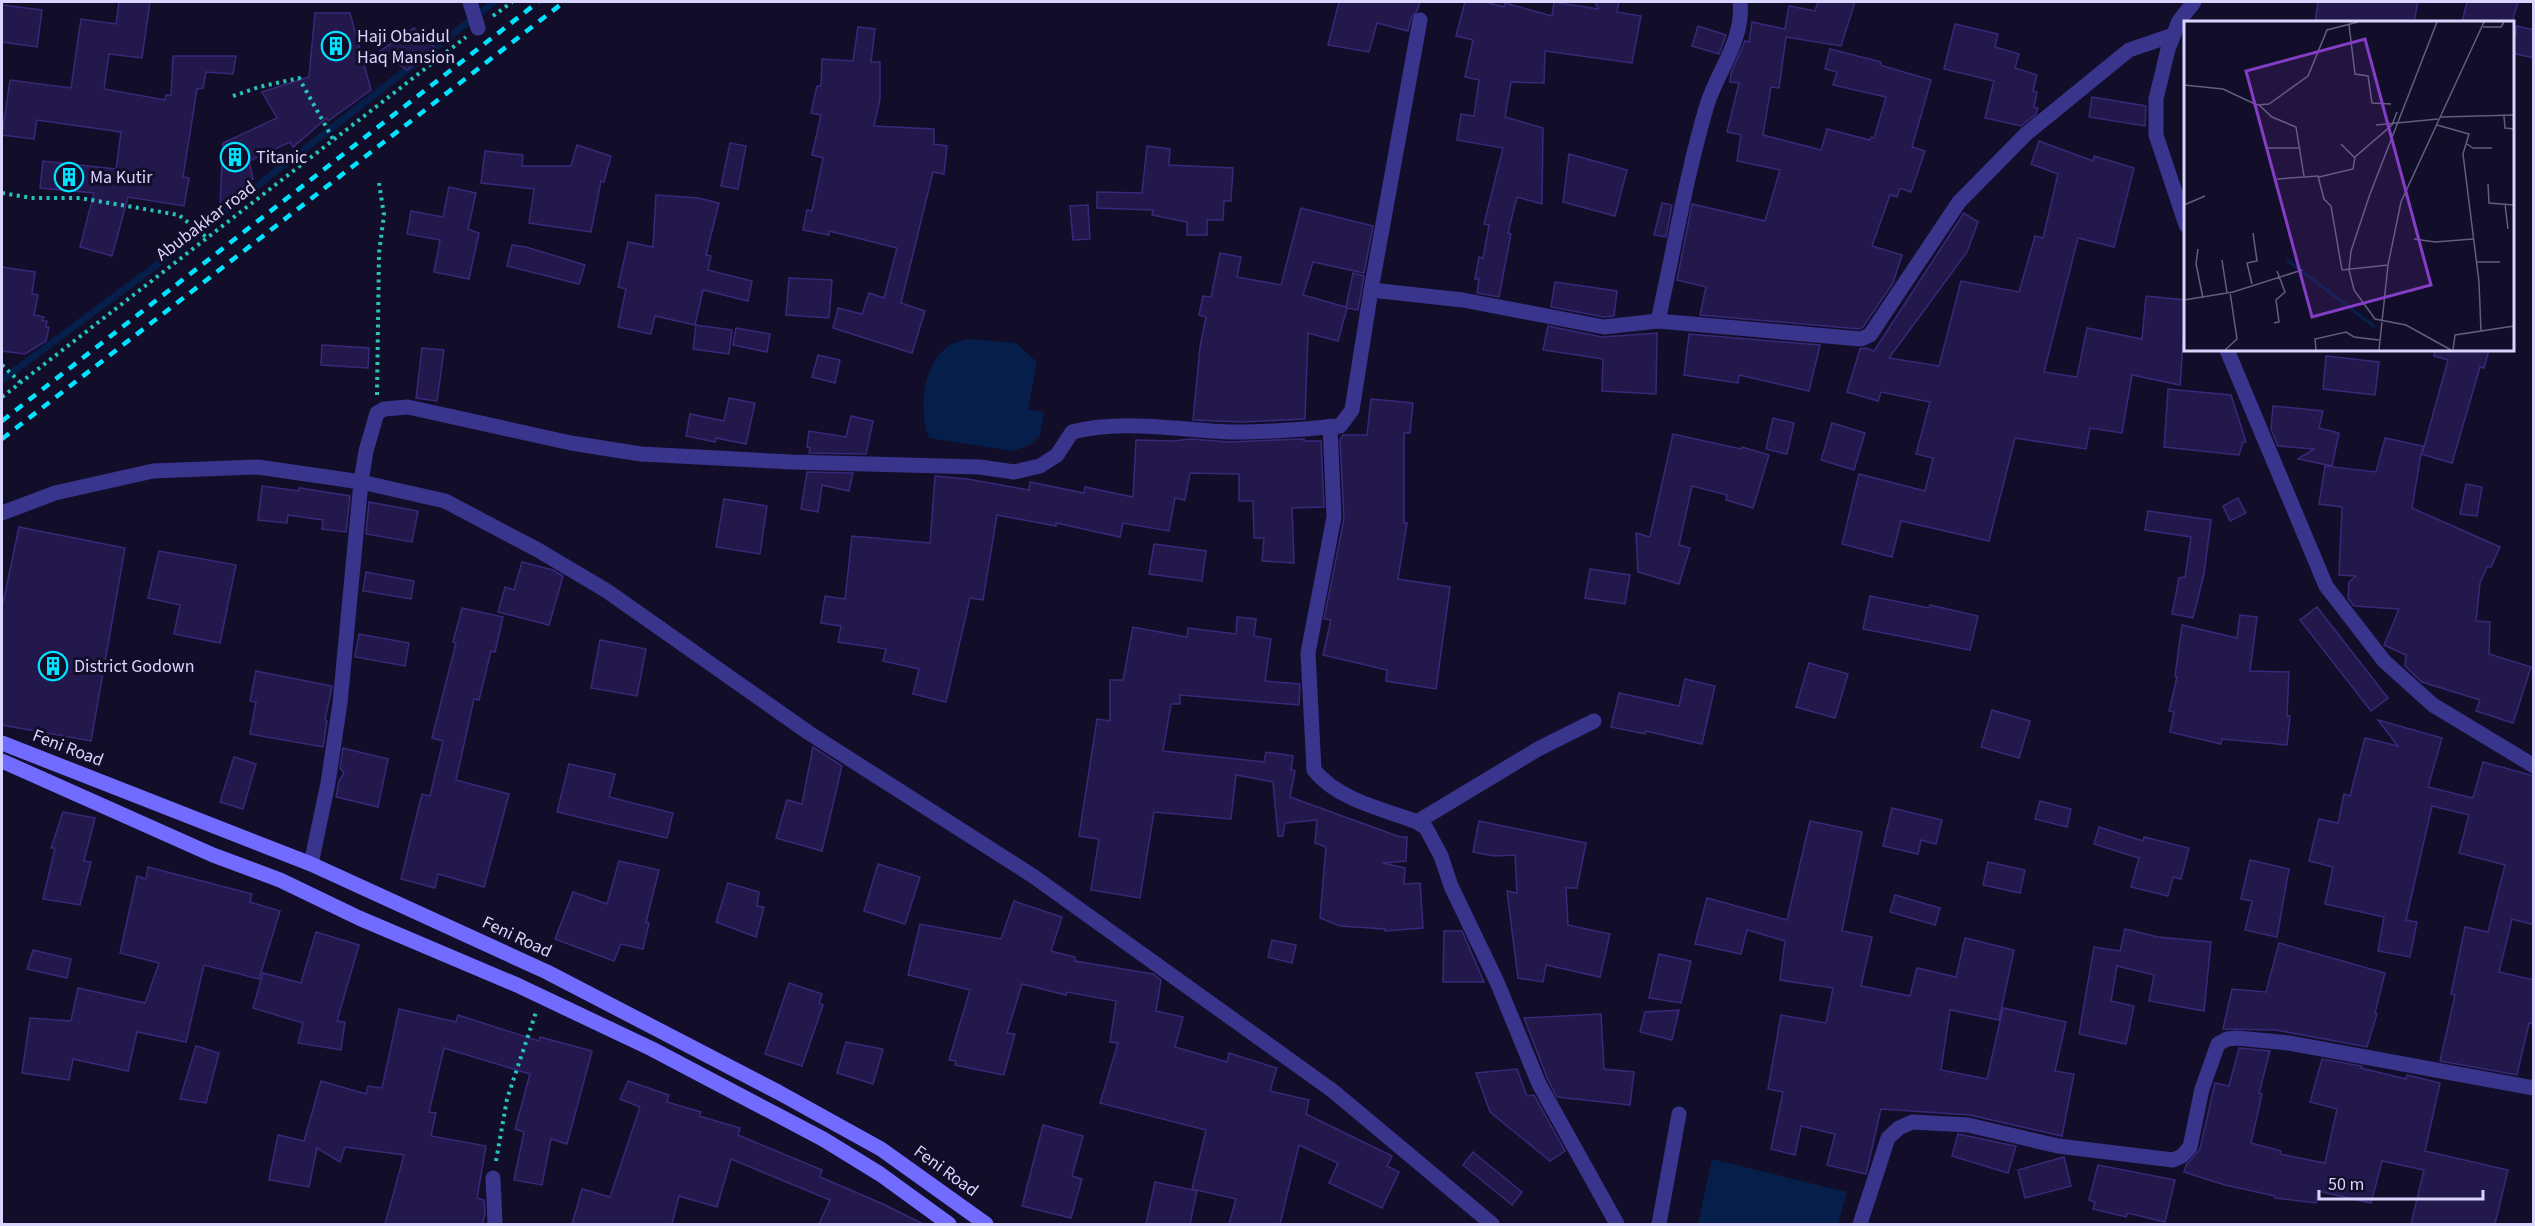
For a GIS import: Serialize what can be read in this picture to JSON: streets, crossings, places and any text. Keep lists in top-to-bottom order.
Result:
{
  "streets": {
    "main road": ["Feni Road"],
    "path": ["Abubakkar road"]
  },
  "places": {
    "building": [
      "Haji Obaidul Haq Mansion",
      "Titanic",
      "Ma Kutir",
      "District Godown"
    ]
  },
  "scale_bar": "50 m"
}
